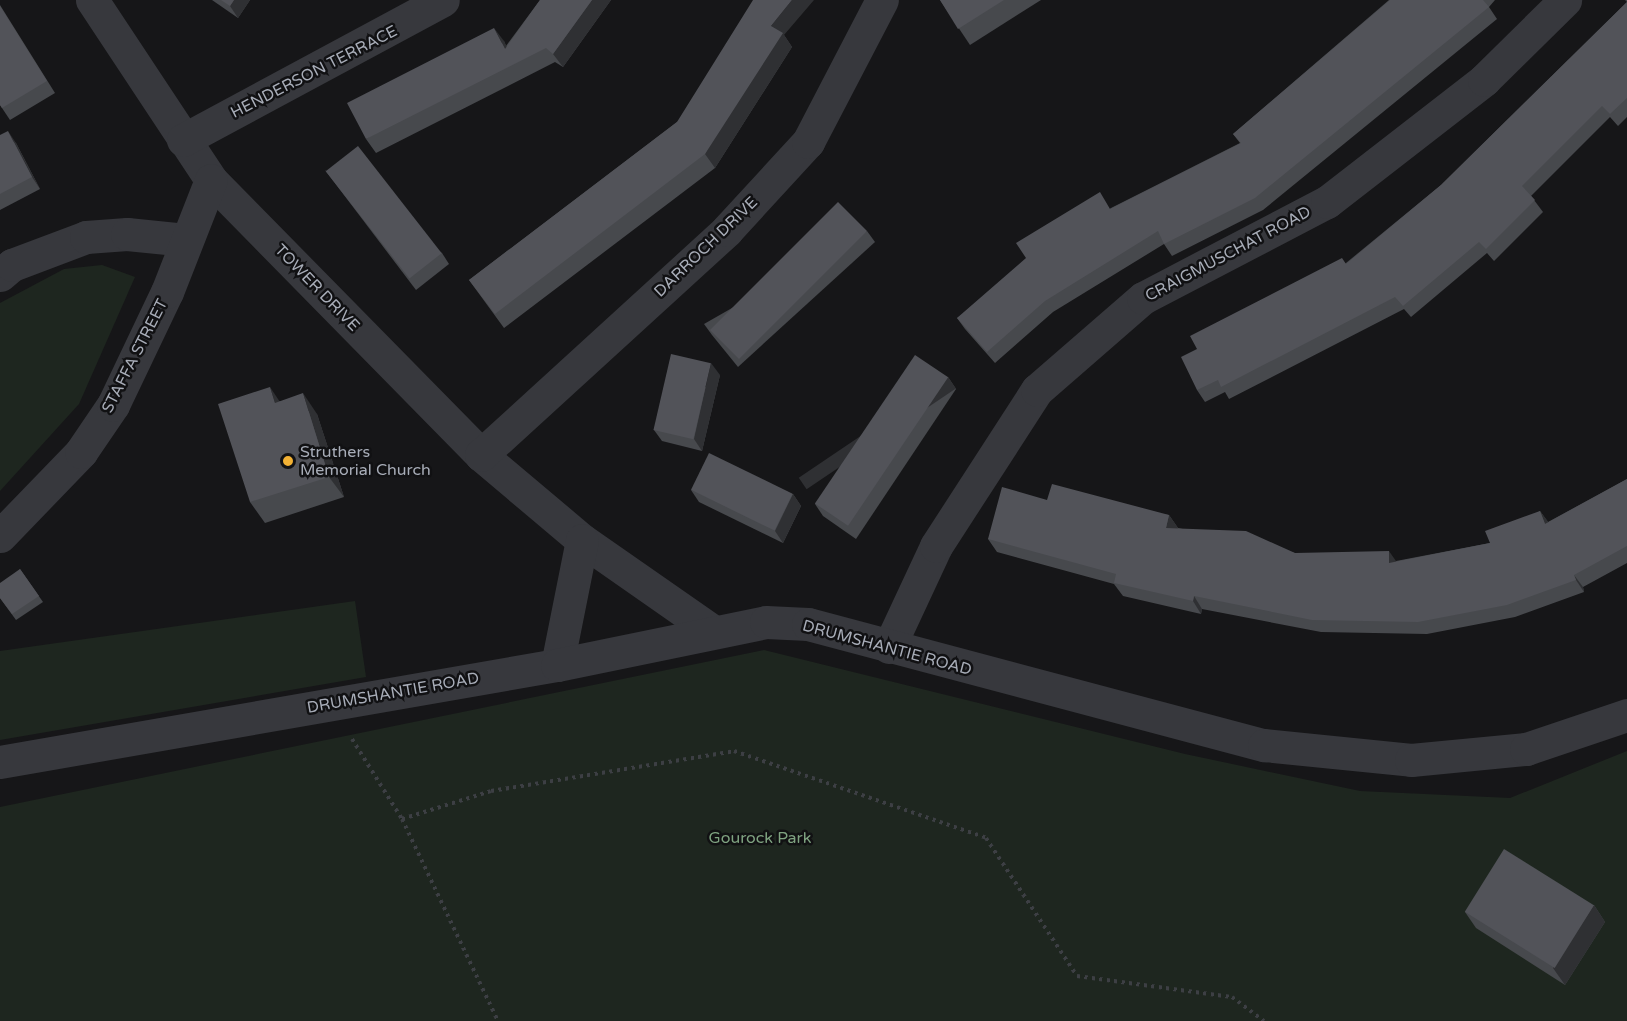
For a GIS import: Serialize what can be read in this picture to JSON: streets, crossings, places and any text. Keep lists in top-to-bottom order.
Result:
{
  "streets": {
    "street": [
      "HENDERSON TERRACE",
      "DARROCH DRIVE",
      "CRAIGMUSCHAT ROAD",
      "TOWER DRIVE",
      "STAFFA STREET",
      "DRUMSHANTIE ROAD"
    ]
  },
  "crossings": [
    ["HENDERSON TERRACE", "TOWER DRIVE"],
    ["DARROCH DRIVE", "TOWER DRIVE"],
    ["CRAIGMUSCHAT ROAD", "DRUMSHANTIE ROAD"],
    ["TOWER DRIVE", "STAFFA STREET"],
    ["TOWER DRIVE", "DRUMSHANTIE ROAD"]
  ],
  "parks": ["Gourock Park"],
  "places": ["Struthers Memorial Church"]
}
